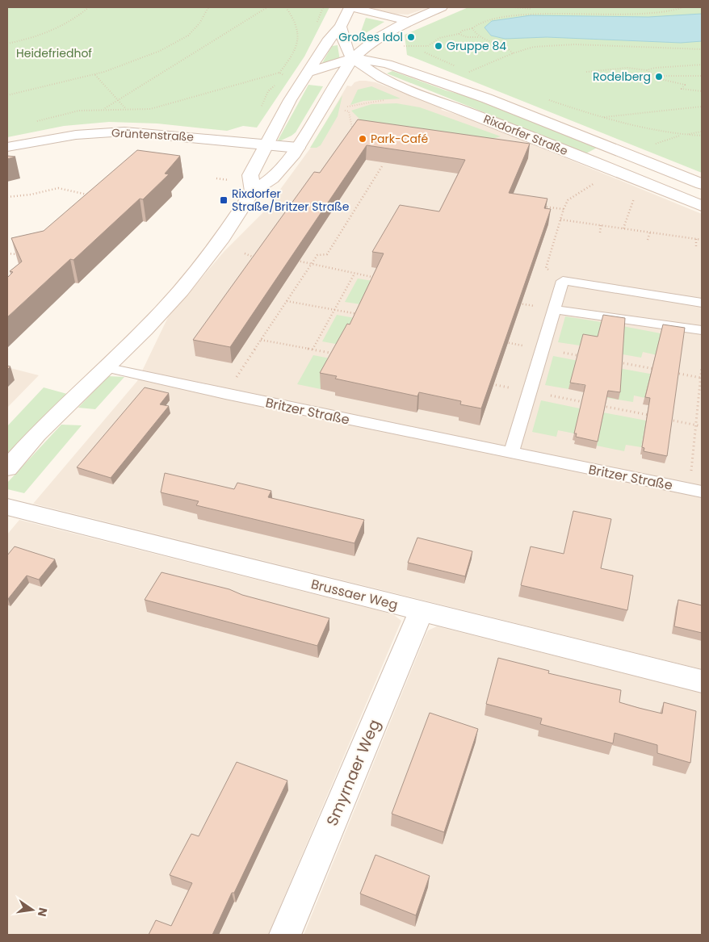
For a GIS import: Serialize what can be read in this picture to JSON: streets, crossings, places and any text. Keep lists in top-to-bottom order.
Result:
{
  "streets": {
    "street": [
      "Grüntenstraße",
      "Rixdorfer Straße",
      "Brussaer Weg",
      "Smyrnaer Weg"
    ],
    "lane": ["Britzer Straße"]
  },
  "crossings": [
    ["Brussaer Weg", "Smyrnaer Weg"]
  ],
  "parks": ["Heidefriedhof"],
  "places": {
    "other": [
      "Großes Idol",
      "Gruppe 84",
      "Rodelberg",
      "Park-Café"
    ],
    "transit": ["Rixdorfer Straße/Britzer Straße"]
  },
  "north": "right"
}
